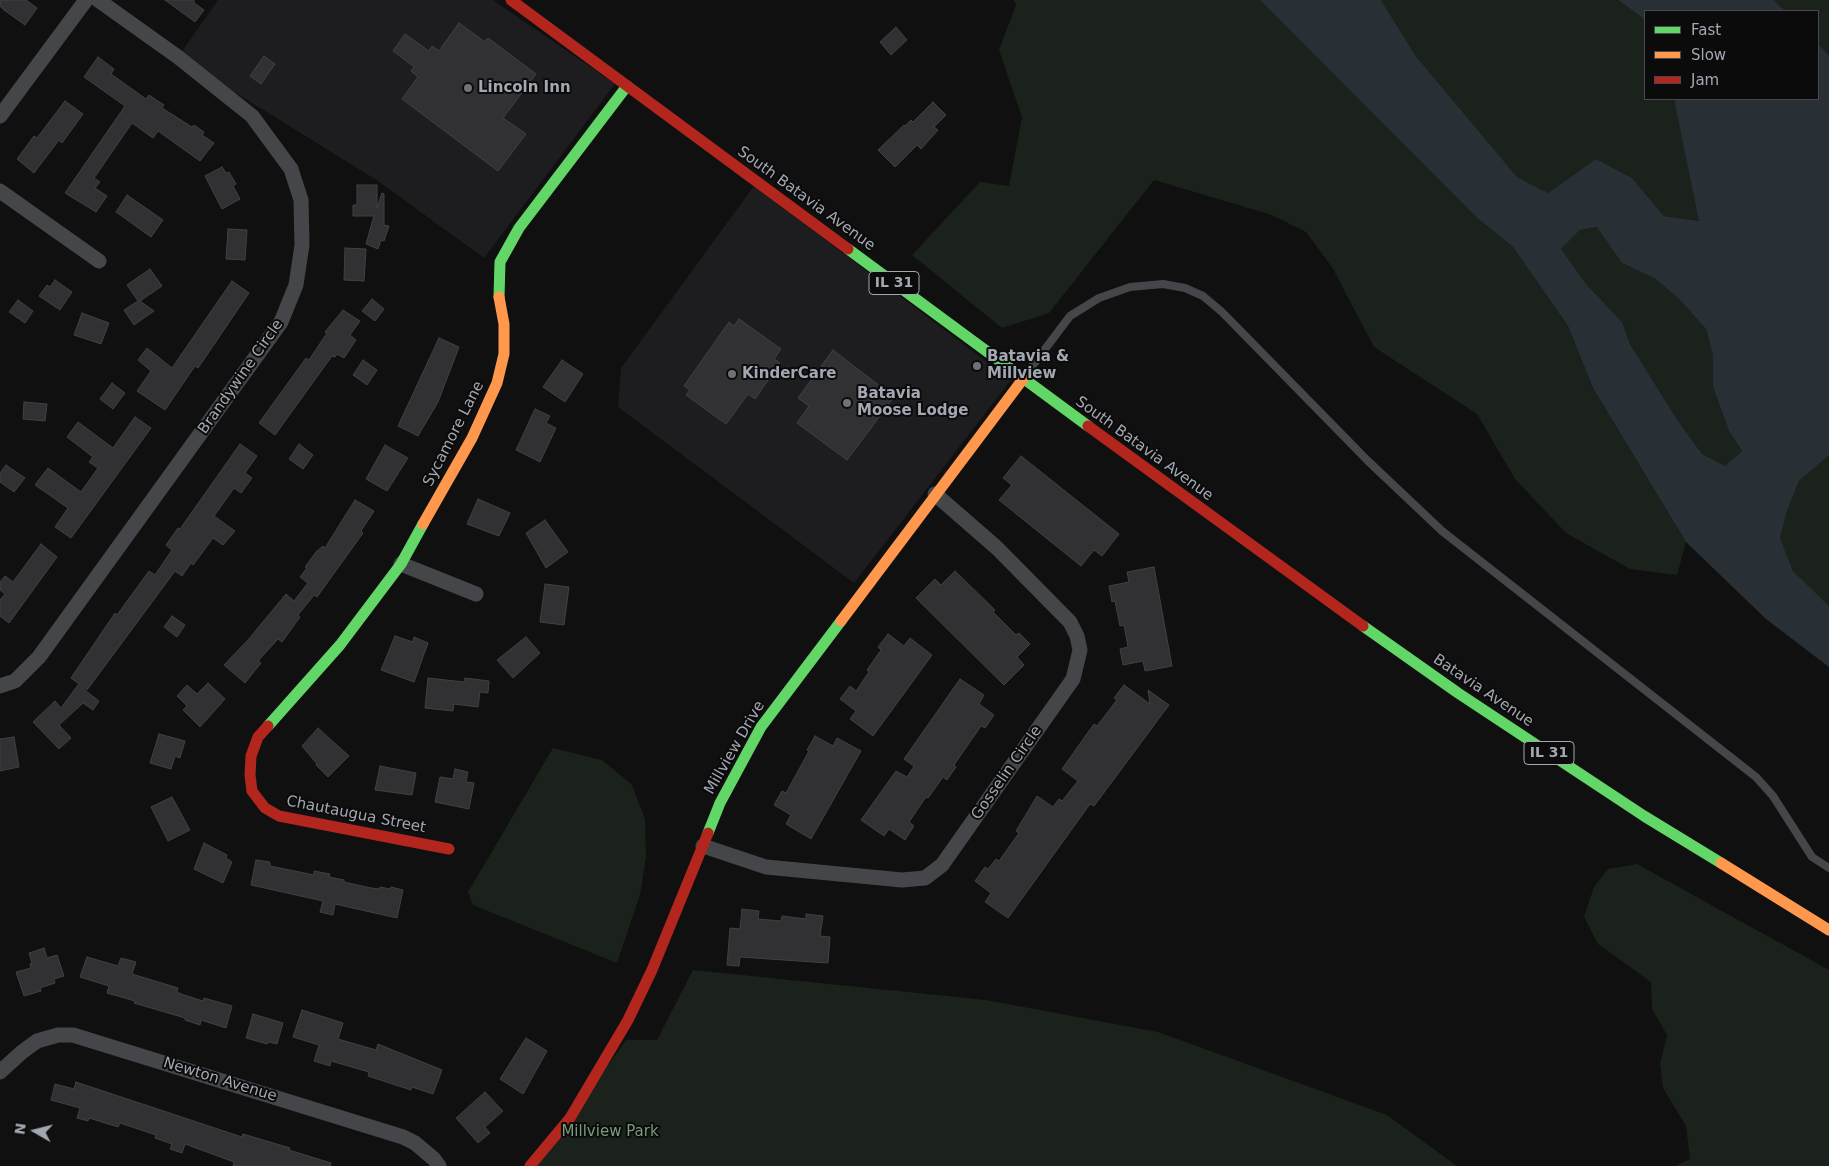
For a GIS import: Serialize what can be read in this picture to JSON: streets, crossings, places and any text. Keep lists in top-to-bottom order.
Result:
{
  "streets": {
    "street": [
      "South Batavia Avenue",
      "IL 31",
      "Brandywine Circle",
      "Sycamore Lane",
      "Batavia Avenue",
      "Millview Drive",
      "Gosselin Circle",
      "Chautaugua Street",
      "Newton Avenue"
    ]
  },
  "crossings": [
    ["South Batavia Avenue", "Sycamore Lane"],
    ["South Batavia Avenue", "Batavia Avenue"],
    ["South Batavia Avenue", "Millview Drive"],
    ["Sycamore Lane", "Chautaugua Street"],
    ["Millview Drive", "Gosselin Circle"]
  ],
  "parks": ["Millview Park"],
  "places": [
    "Lincoln Inn",
    "Batavia & Millview",
    "KinderCare",
    "Batavia Moose Lodge"
  ],
  "legend": ["Fast", "Slow", "Jam"],
  "north": "left"
}
